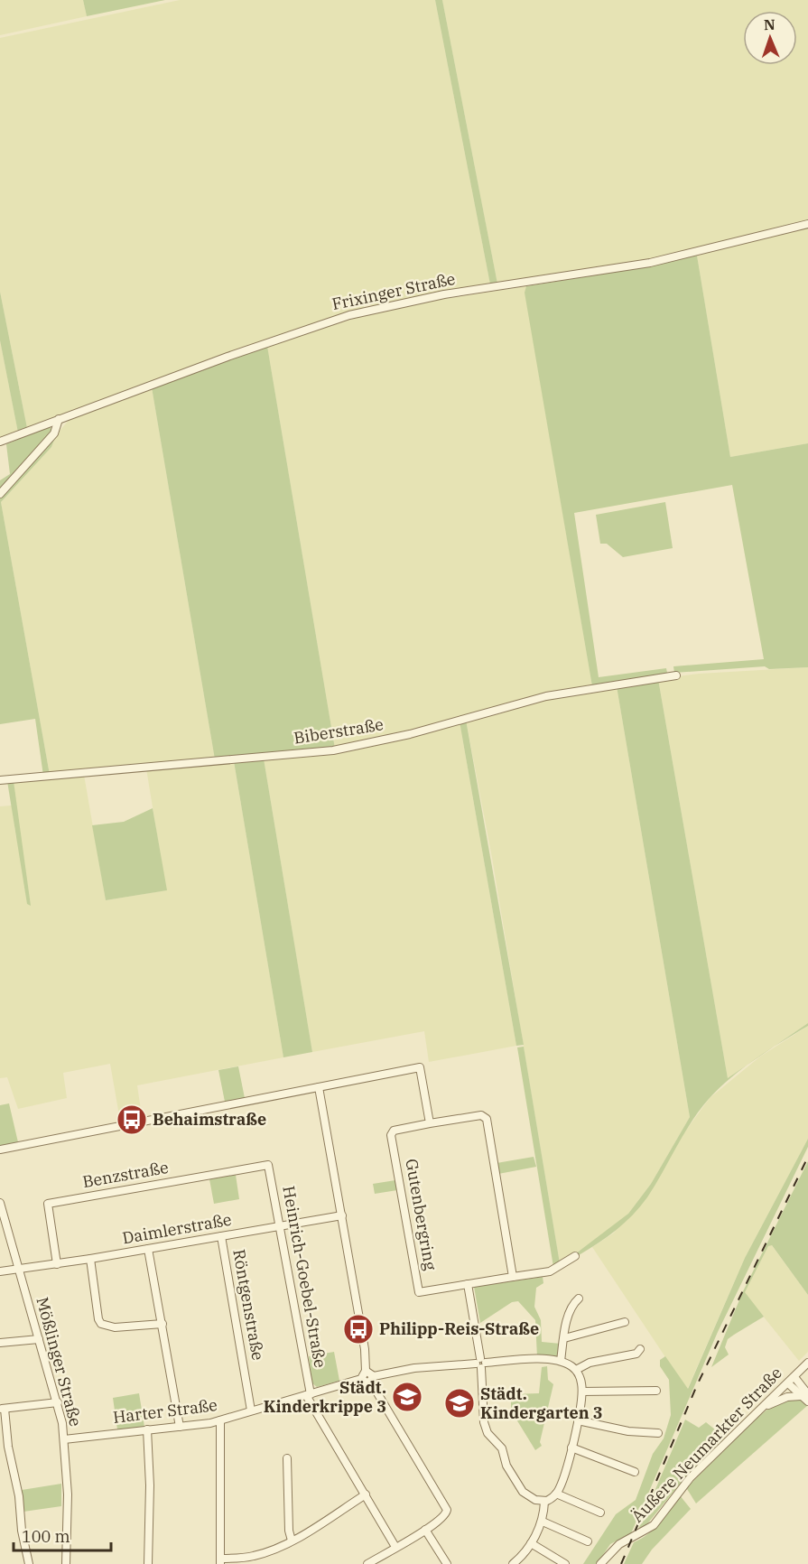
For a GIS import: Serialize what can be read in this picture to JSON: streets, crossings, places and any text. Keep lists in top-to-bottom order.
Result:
{
  "streets": {
    "street": [
      "Frixinger Straße",
      "Biberstraße",
      "Benzstraße",
      "Gutenbergring",
      "Daimlerstraße",
      "Heinrich-Goebel-Straße",
      "Röntgenstraße",
      "Mößlinger Straße",
      "Harter Straße",
      "Äußere Neumarkter Straße"
    ]
  },
  "crossings": [
    ["Benzstraße", "Daimlerstraße"],
    ["Benzstraße", "Heinrich-Goebel-Straße"],
    ["Daimlerstraße", "Heinrich-Goebel-Straße"],
    ["Daimlerstraße", "Röntgenstraße"],
    ["Daimlerstraße", "Mößlinger Straße"],
    ["Heinrich-Goebel-Straße", "Harter Straße"],
    ["Röntgenstraße", "Harter Straße"],
    ["Mößlinger Straße", "Harter Straße"]
  ],
  "places": {
    "bus stop": ["Behaimstraße", "Philipp-Reis-Straße"],
    "school or university": ["Städt. Kinderkrippe 3", "Städt. Kindergarten 3"]
  },
  "scale_bar": "100 m",
  "north": "top"
}
